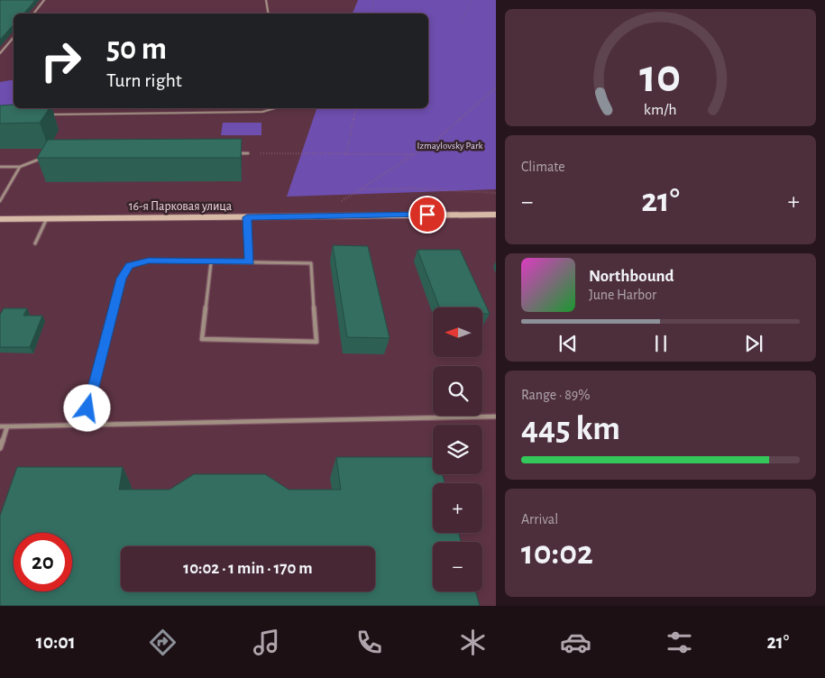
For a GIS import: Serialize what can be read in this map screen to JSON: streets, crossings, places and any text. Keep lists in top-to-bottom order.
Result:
{
  "streets": {
    "main road": ["16-я Парковая улица"]
  },
  "parks": ["Izmaylovsky Park"],
  "north": "left",
  "page": {
    "turn": ["50 m", "Turn right"],
    "tile": [
      "Climate",
      ["Range · 89%", "445 km"],
      ["Arrival", "10:02"]
    ],
    "heat": ["−", "21°", "+"],
    "song": ["Northbound", "June Harbor"],
    "map_buttons": ["+", "−"],
    "limit": "20",
    "trip": "10:02 · 1 min · 170 m",
    "tabs": ["10:01", "21°"],
    "gauge": ["10", "km/h"]
  }
}
